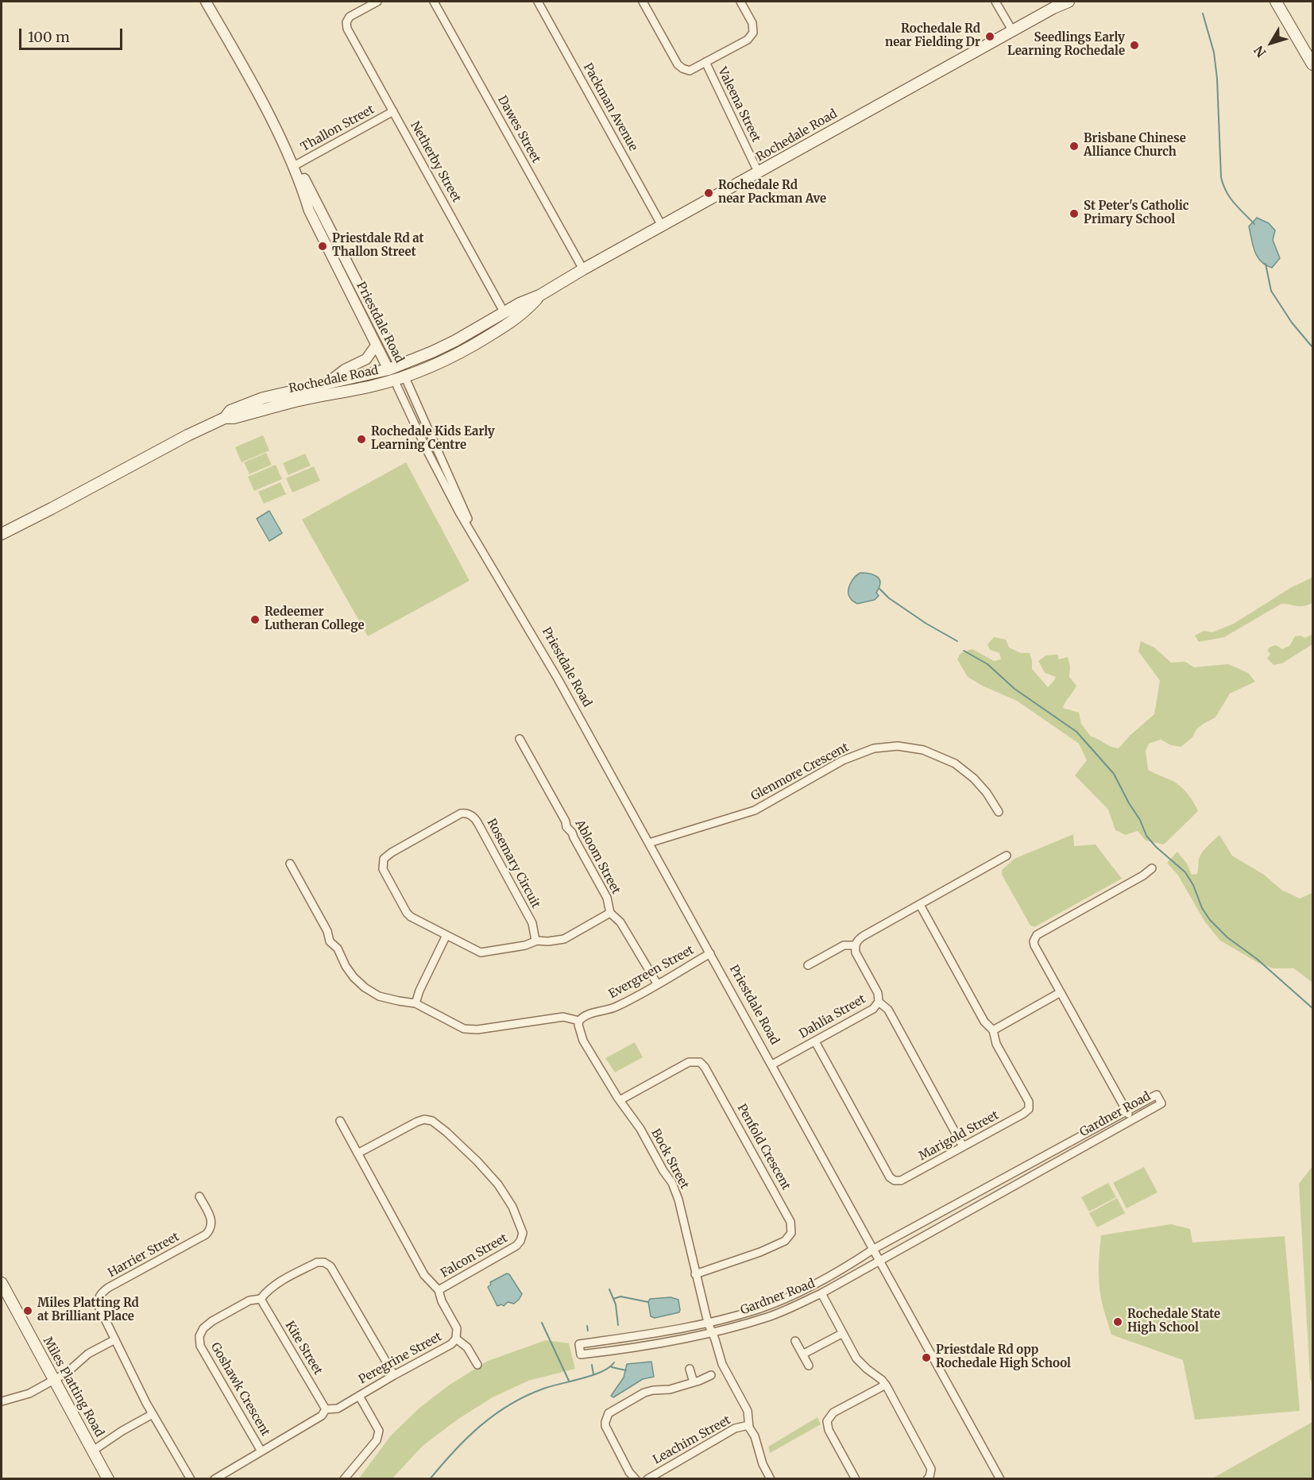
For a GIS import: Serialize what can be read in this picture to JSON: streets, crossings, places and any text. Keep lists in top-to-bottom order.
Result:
{
  "streets": {
    "main road": ["Rochedale Road", "Priestdale Road", "Miles Platting Road"],
    "street": [
      "Valeena Street",
      "Packman Avenue",
      "Thallon Street",
      "Dawes Street",
      "Netherby Street",
      "Glenmore Crescent",
      "Abloom Street",
      "Rosemary Circuit",
      "Evergreen Street",
      "Dahlia Street",
      "Gardner Road",
      "Marigold Street",
      "Penfold Crescent",
      "Bock Street",
      "Harrier Street",
      "Falcon Street",
      "Kite Street",
      "Peregrine Street",
      "Goshawk Crescent",
      "Leachim Street"
    ]
  },
  "crossings": [
    ["Valeena Street", "Rochedale Road"],
    ["Packman Avenue", "Rochedale Road"],
    ["Thallon Street", "Netherby Street"],
    ["Thallon Street", "Priestdale Road"],
    ["Dawes Street", "Rochedale Road"],
    ["Rochedale Road", "Netherby Street"],
    ["Rochedale Road", "Priestdale Road"],
    ["Priestdale Road", "Glenmore Crescent"],
    ["Priestdale Road", "Evergreen Street"],
    ["Priestdale Road", "Dahlia Street"],
    ["Priestdale Road", "Gardner Road"],
    ["Abloom Street", "Rosemary Circuit"],
    ["Abloom Street", "Evergreen Street"],
    ["Evergreen Street", "Bock Street"],
    ["Dahlia Street", "Marigold Street"],
    ["Gardner Road", "Bock Street"],
    ["Penfold Crescent", "Bock Street"],
    ["Bock Street", "Leachim Street"],
    ["Falcon Street", "Peregrine Street"],
    ["Kite Street", "Peregrine Street"],
    ["Kite Street", "Goshawk Crescent"],
    ["Peregrine Street", "Goshawk Crescent"]
  ],
  "places": [
    "Rochedale Rd near Fielding Dr",
    "Seedlings Early Learning Rochedale",
    "Brisbane Chinese Alliance Church",
    "Rochedale Rd near Packman Ave",
    "St Peter's Catholic Primary School",
    "Priestdale Rd at Thallon Street",
    "Rochedale Kids Early Learning Centre",
    "Redeemer Lutheran College",
    "Miles Platting Rd at Brilliant Place",
    "Rochedale State High School",
    "Priestdale Rd opp Rochedale High School"
  ],
  "scale_bar": "100 m",
  "north": "bottom left"
}
